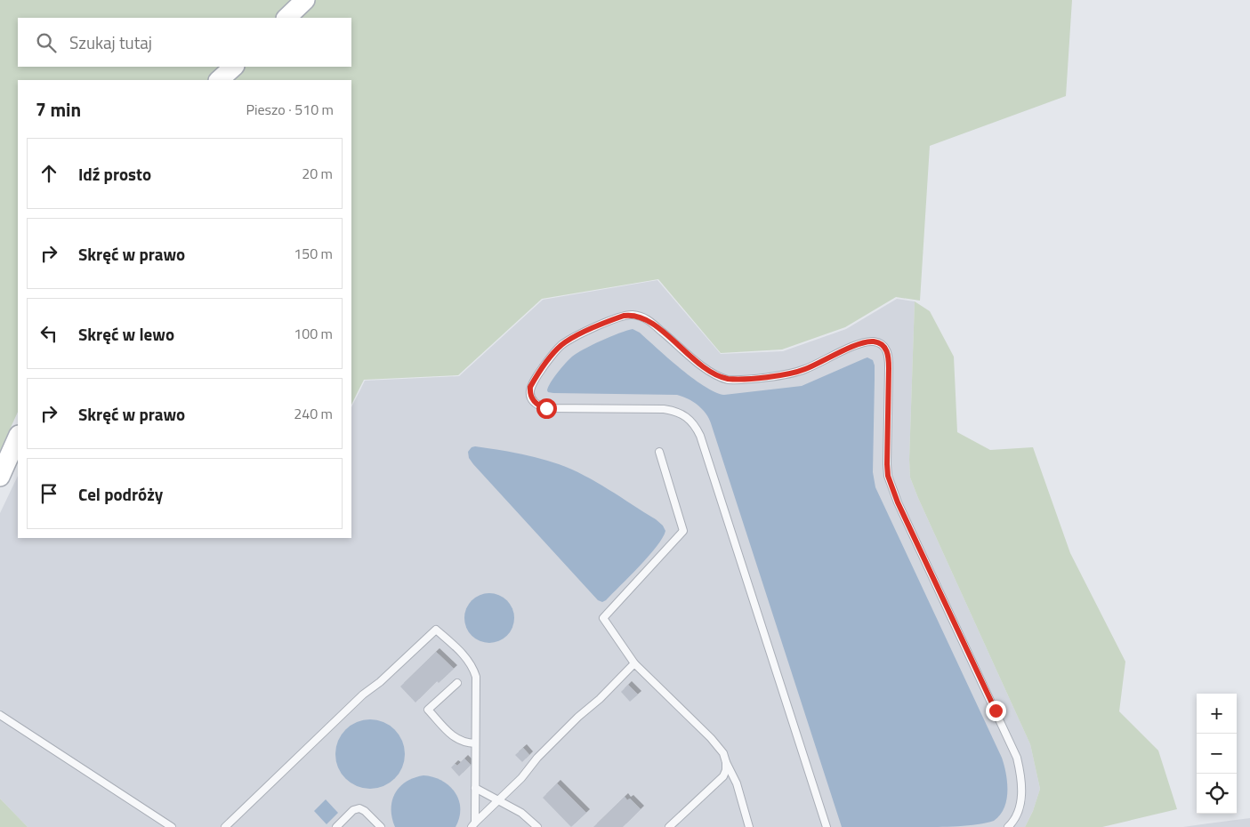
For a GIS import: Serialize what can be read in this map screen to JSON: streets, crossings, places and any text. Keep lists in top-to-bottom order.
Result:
{
  "page": {
    "search": "Szukaj tutaj",
    "heading": ["7 min", "Pieszo · 510 m"],
    "list": [
      ["Idź prosto", "20 m"],
      ["Skręć w prawo", "150 m"],
      ["Skręć w lewo", "100 m"],
      ["Skręć w prawo", "240 m"],
      "Cel podróży"
    ],
    "map_buttons": ["+", "−"]
  }
}
